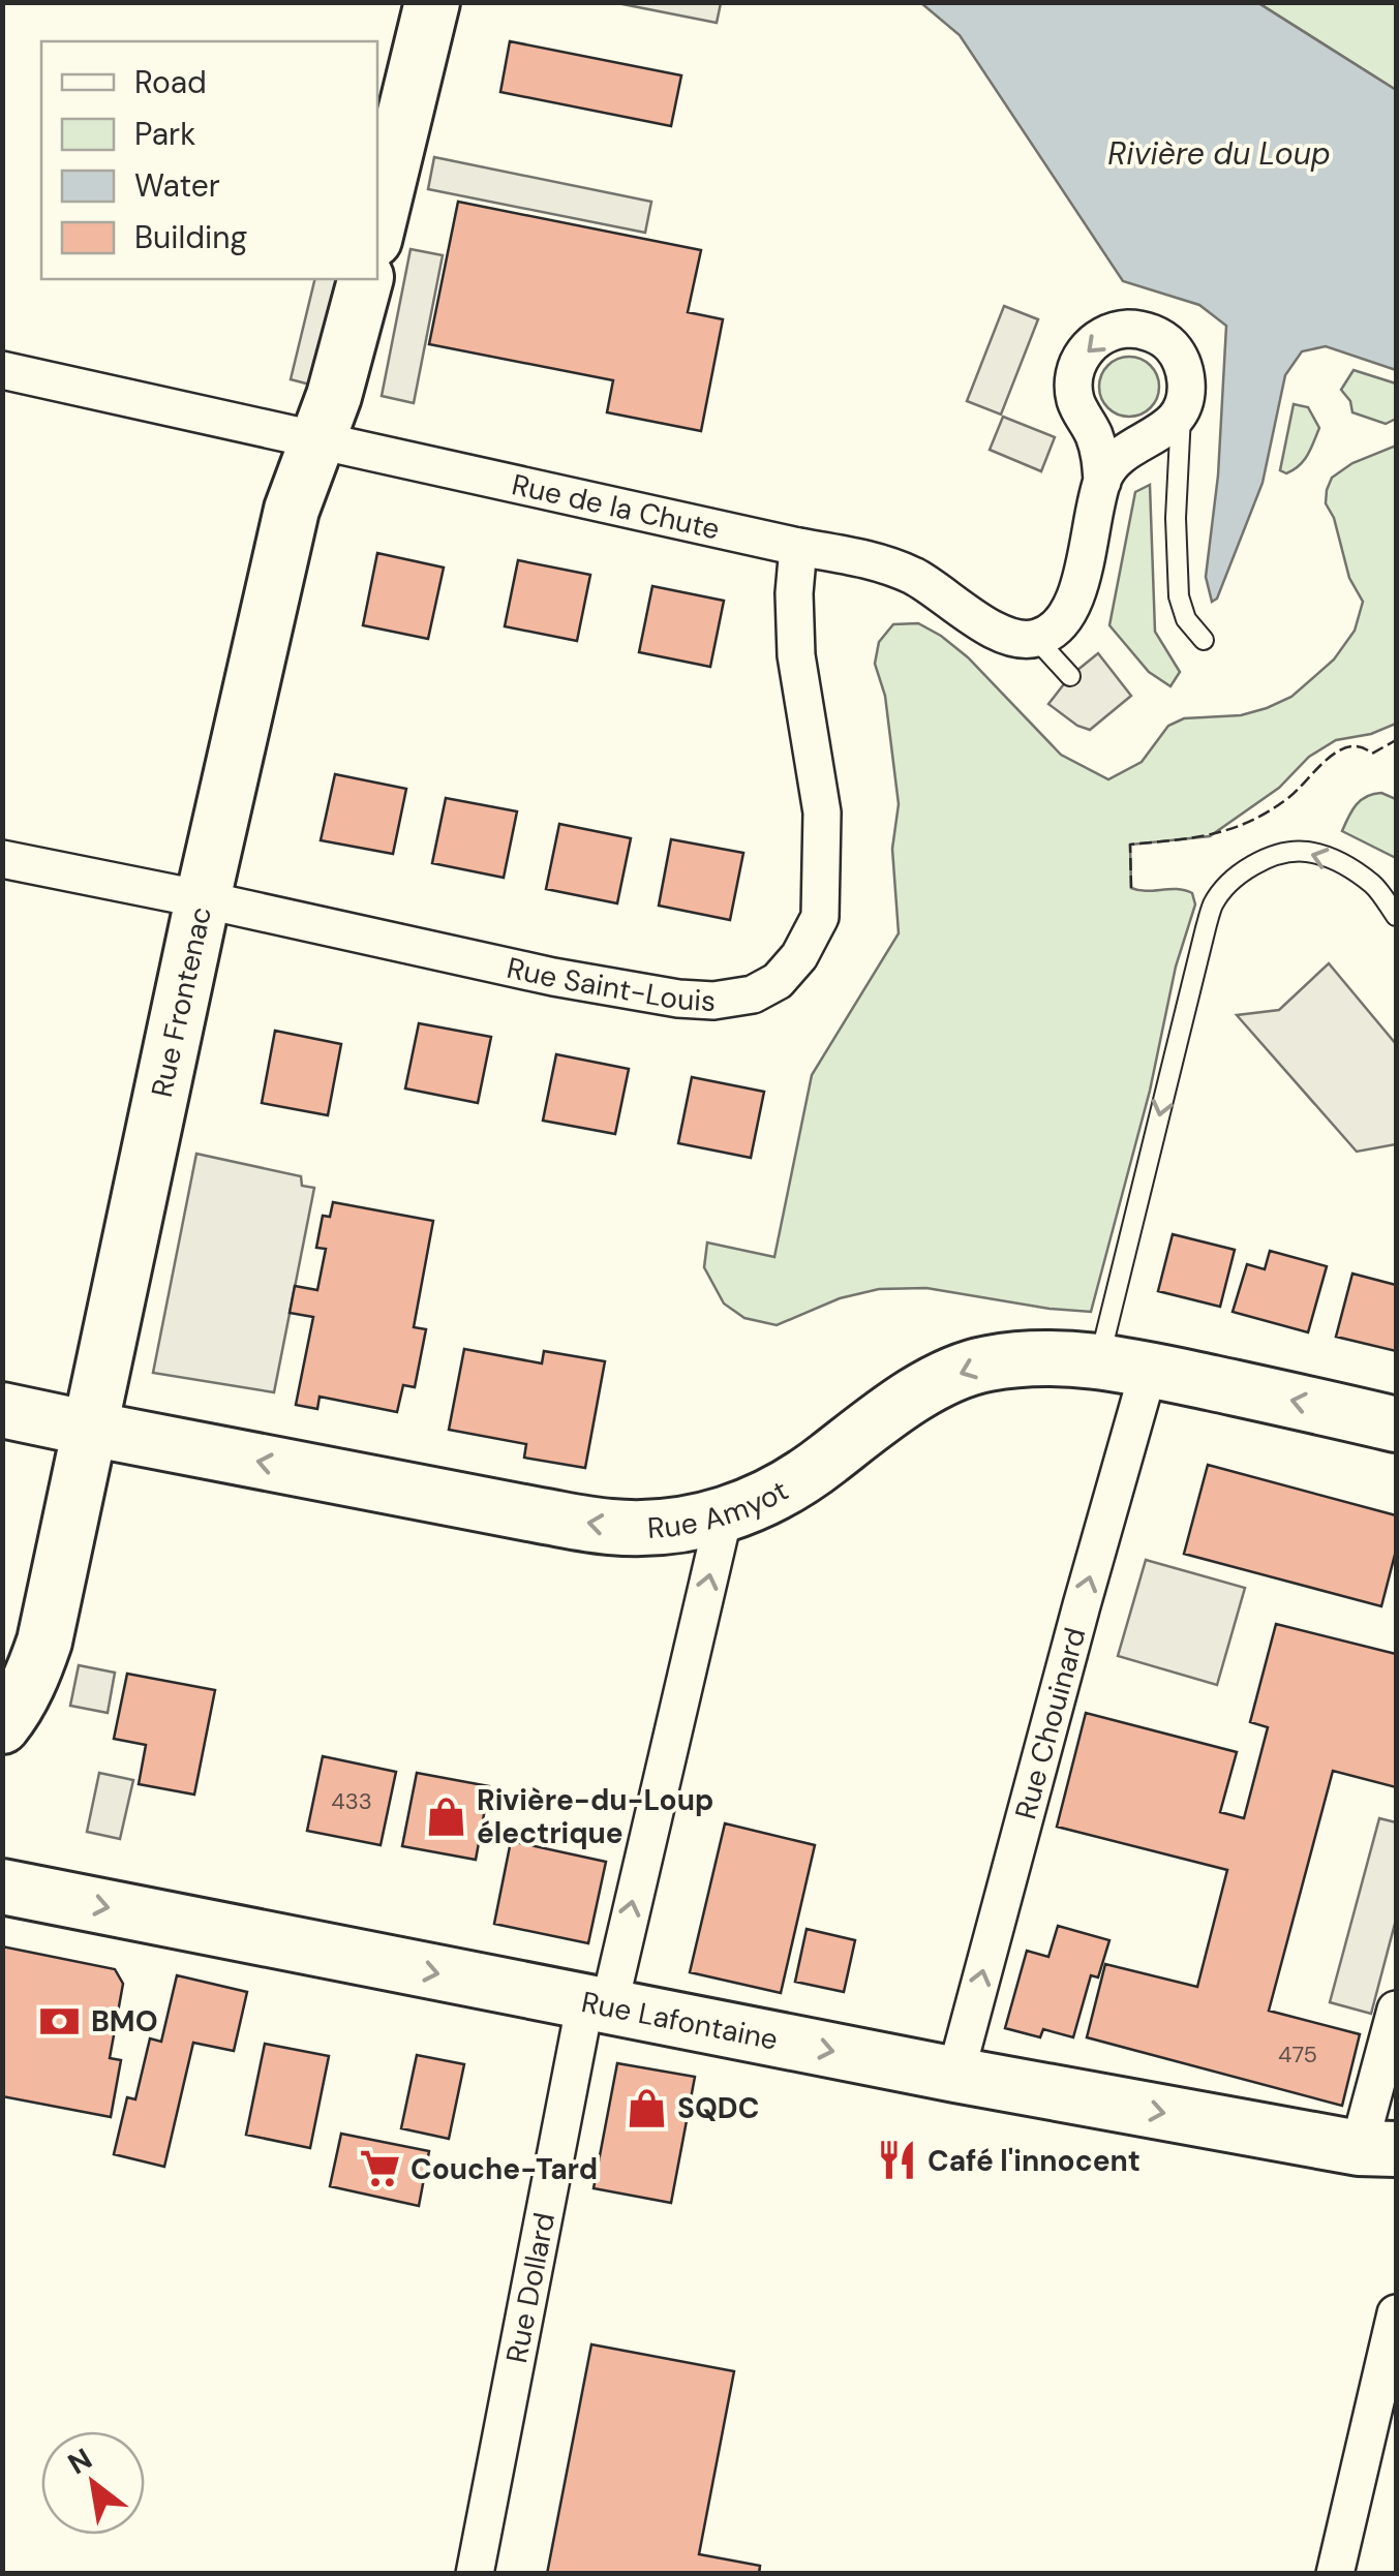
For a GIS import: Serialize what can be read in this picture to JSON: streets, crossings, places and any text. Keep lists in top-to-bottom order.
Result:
{
  "streets": {
    "main road": ["Rue Frontenac", "Rue Amyot", "Rue Lafontaine"],
    "street": [
      "Rue de la Chute",
      "Rue Saint-Louis",
      "Rue Chouinard",
      "Rue Dollard"
    ]
  },
  "crossings": [
    ["Rue de la Chute", "Rue Saint-Louis"],
    ["Rue de la Chute", "Rue Frontenac"],
    ["Rue Saint-Louis", "Rue Frontenac"],
    ["Rue Frontenac", "Rue Amyot"],
    ["Rue Amyot", "Rue Chouinard"],
    ["Rue Amyot", "Rue Dollard"],
    ["Rue Chouinard", "Rue Lafontaine"],
    ["Rue Lafontaine", "Rue Dollard"]
  ],
  "one_way": [
    "Rue Amyot",
    "Rue Chouinard",
    "Rue Lafontaine",
    "Rue Dollard"
  ],
  "water": ["Rivière du Loup"],
  "places": {
    "shop": ["Rivière-du-Loup électrique", "SQDC"],
    "bank": ["BMO"],
    "restaurant": ["Café l'innocent"],
    "supermarket": ["Couche-Tard"]
  },
  "house_numbers": ["433", "475"],
  "legend": [
    "Road",
    "Park",
    "Water",
    "Building"
  ],
  "north": "top left"
}
